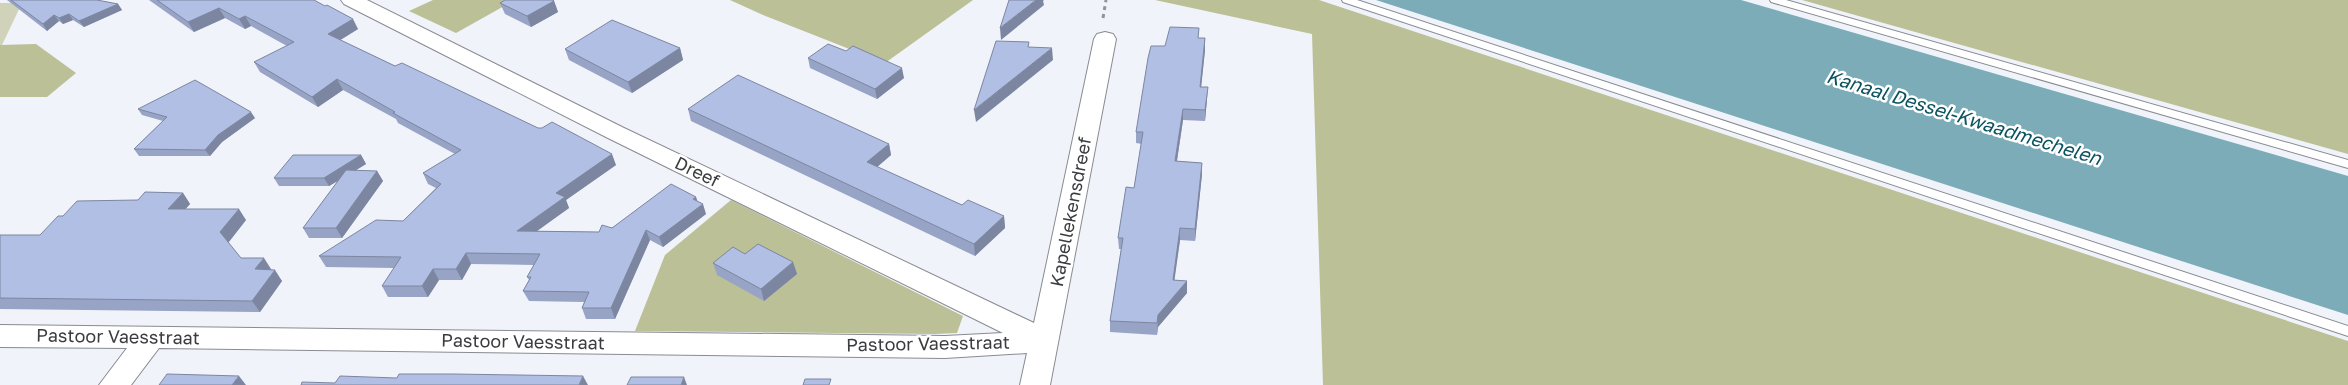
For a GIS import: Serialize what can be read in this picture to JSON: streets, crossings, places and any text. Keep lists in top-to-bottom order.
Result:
{
  "streets": {
    "street": ["Dreef", "Kapellekensdreef", "Pastoor Vaesstraat"]
  },
  "crossings": [
    ["Dreef", "Kapellekensdreef"],
    ["Dreef", "Pastoor Vaesstraat"],
    ["Kapellekensdreef", "Pastoor Vaesstraat"]
  ],
  "water": ["Kanaal Dessel-Kwaadmechelen"]
}
